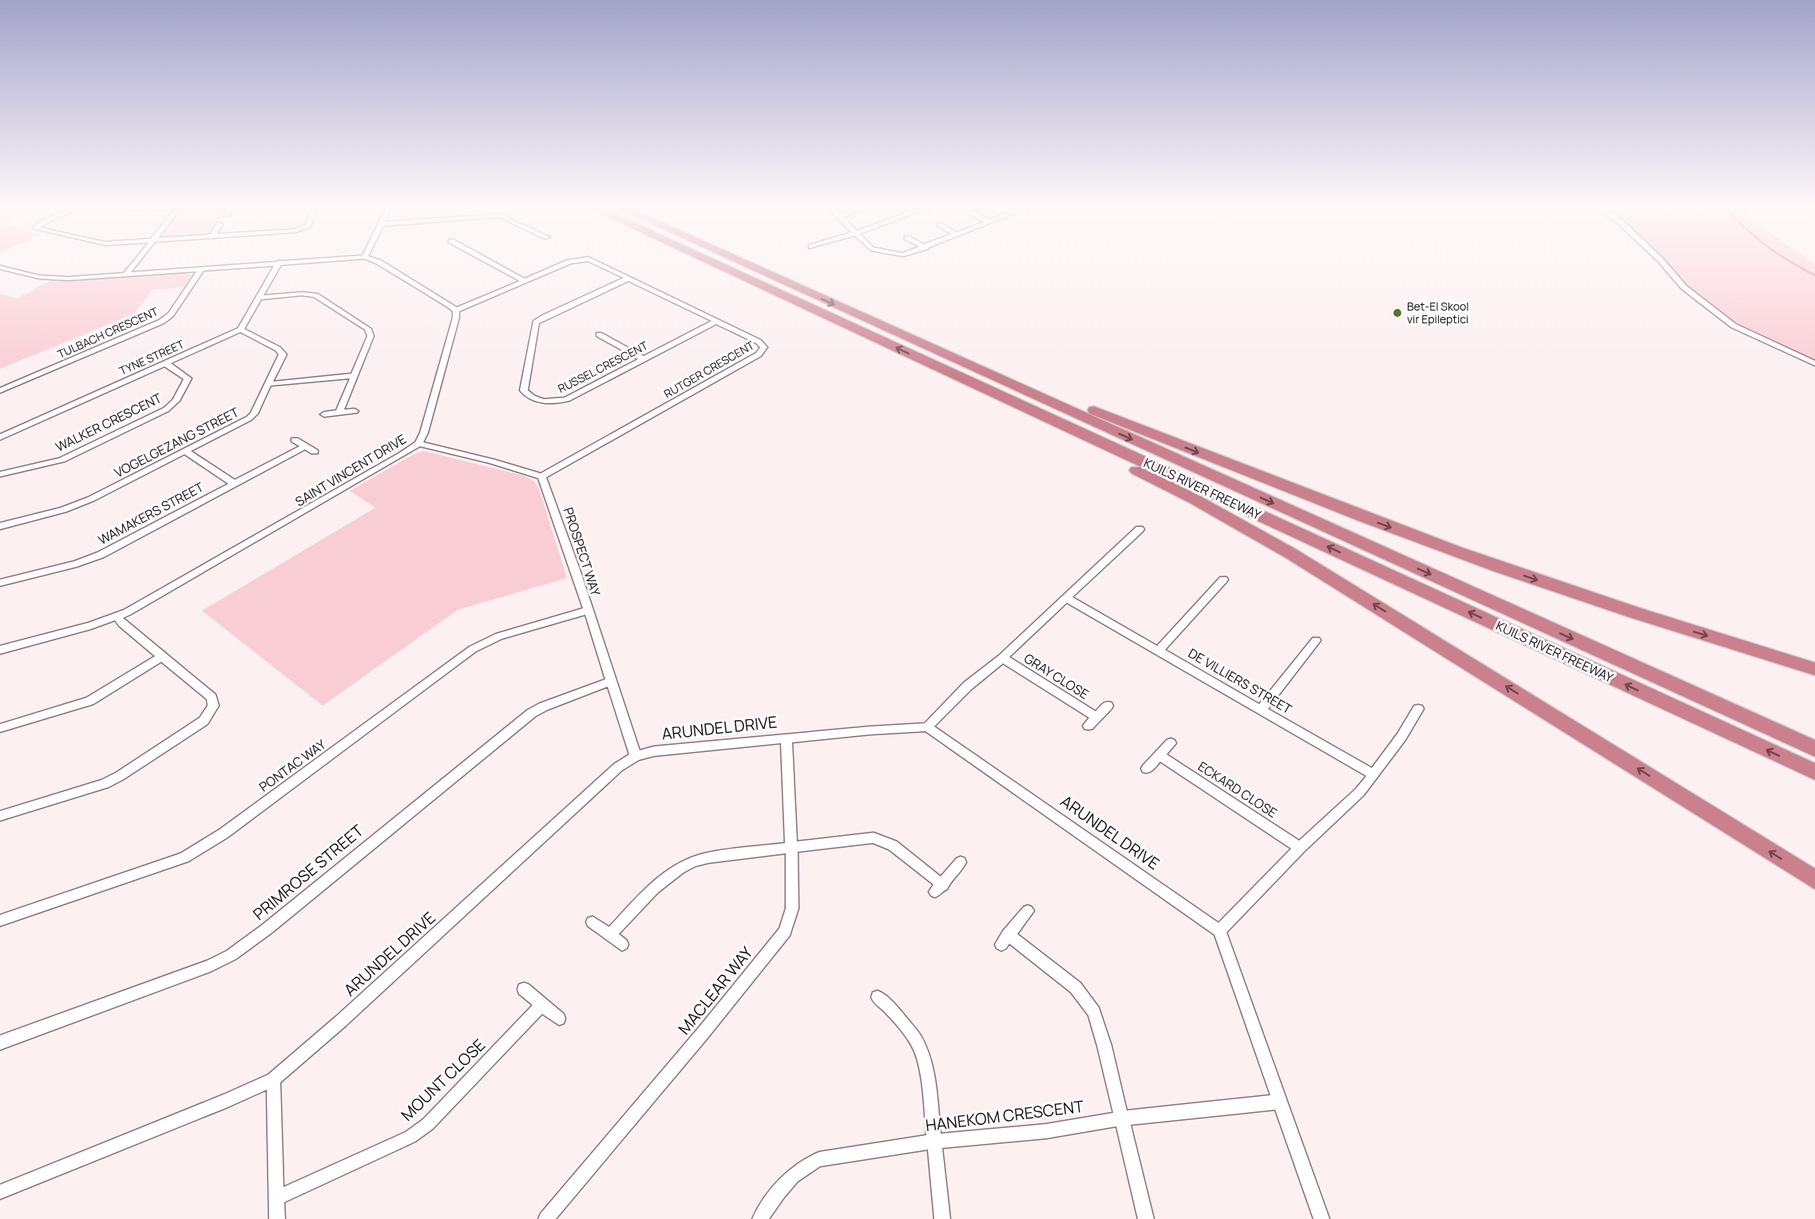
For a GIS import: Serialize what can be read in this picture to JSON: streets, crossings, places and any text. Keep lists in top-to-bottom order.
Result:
{
  "streets": {
    "highway": ["KUILS RIVER FREEWAY"],
    "street": [
      "TULBACH CRESCENT",
      "TYNE STREET",
      "RUSSEL CRESCENT",
      "RUTGER CRESCENT",
      "WALKER CRESCENT",
      "VOGELGEZANG STREET",
      "SAINT VINCENT DRIVE",
      "WAMAKERS STREET",
      "PROSPECT WAY",
      "GRAY CLOSE",
      "DE VILLIERS STREET",
      "ARUNDEL DRIVE",
      "PONTAC WAY",
      "ECKARD CLOSE",
      "PRIMROSE STREET",
      "MACLEAR WAY",
      "MOUNT CLOSE",
      "HANEKOM CRESCENT"
    ]
  },
  "crossings": [
    ["TYNE STREET", "WALKER CRESCENT"],
    ["TYNE STREET", "VOGELGEZANG STREET"],
    ["RUSSEL CRESCENT", "RUTGER CRESCENT"],
    ["RUTGER CRESCENT", "SAINT VINCENT DRIVE"],
    ["RUTGER CRESCENT", "PROSPECT WAY"],
    ["PROSPECT WAY", "ARUNDEL DRIVE"],
    ["PROSPECT WAY", "PONTAC WAY"],
    ["PROSPECT WAY", "PRIMROSE STREET"],
    ["ARUNDEL DRIVE", "MACLEAR WAY"]
  ],
  "places": ["Bet-El Skool vir Epileptici"]
}
